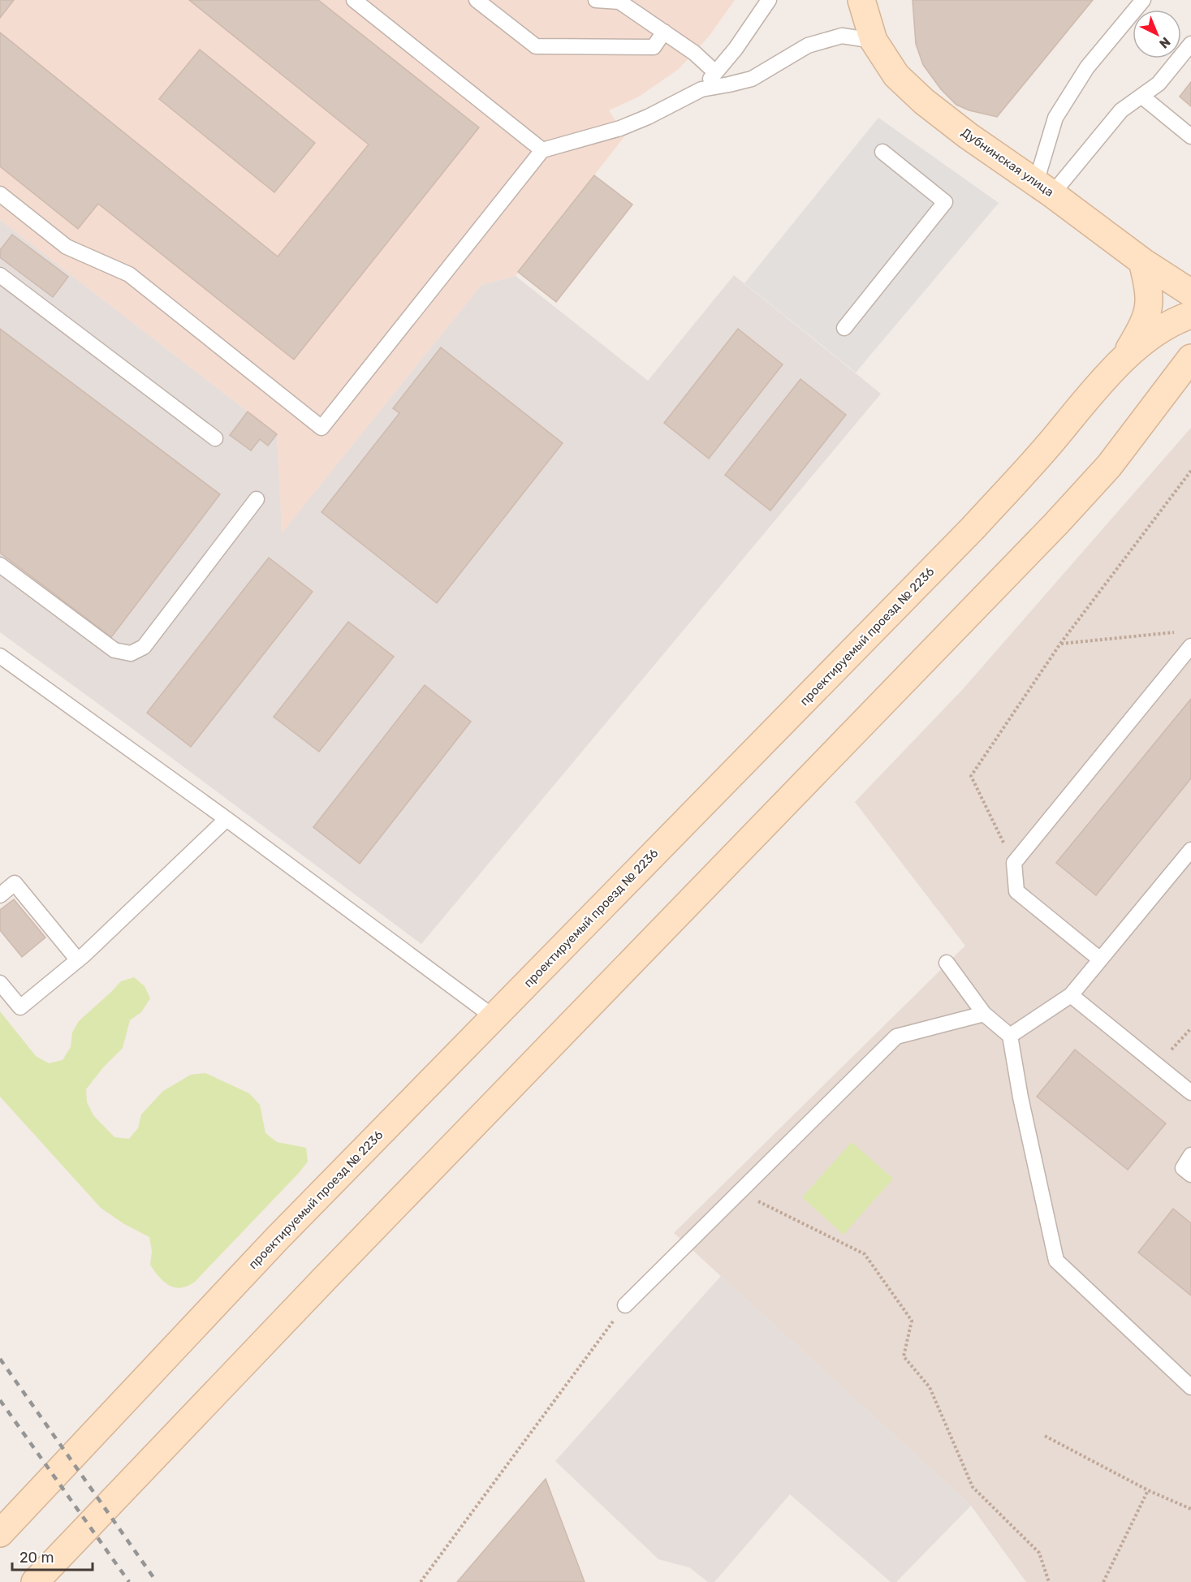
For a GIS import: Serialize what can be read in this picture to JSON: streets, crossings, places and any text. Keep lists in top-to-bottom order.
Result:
{
  "streets": {
    "main road": ["Дубнинская улица", "проектируемый проезд № 2236"]
  },
  "scale_bar": "20 m",
  "north": "bottom right"
}
